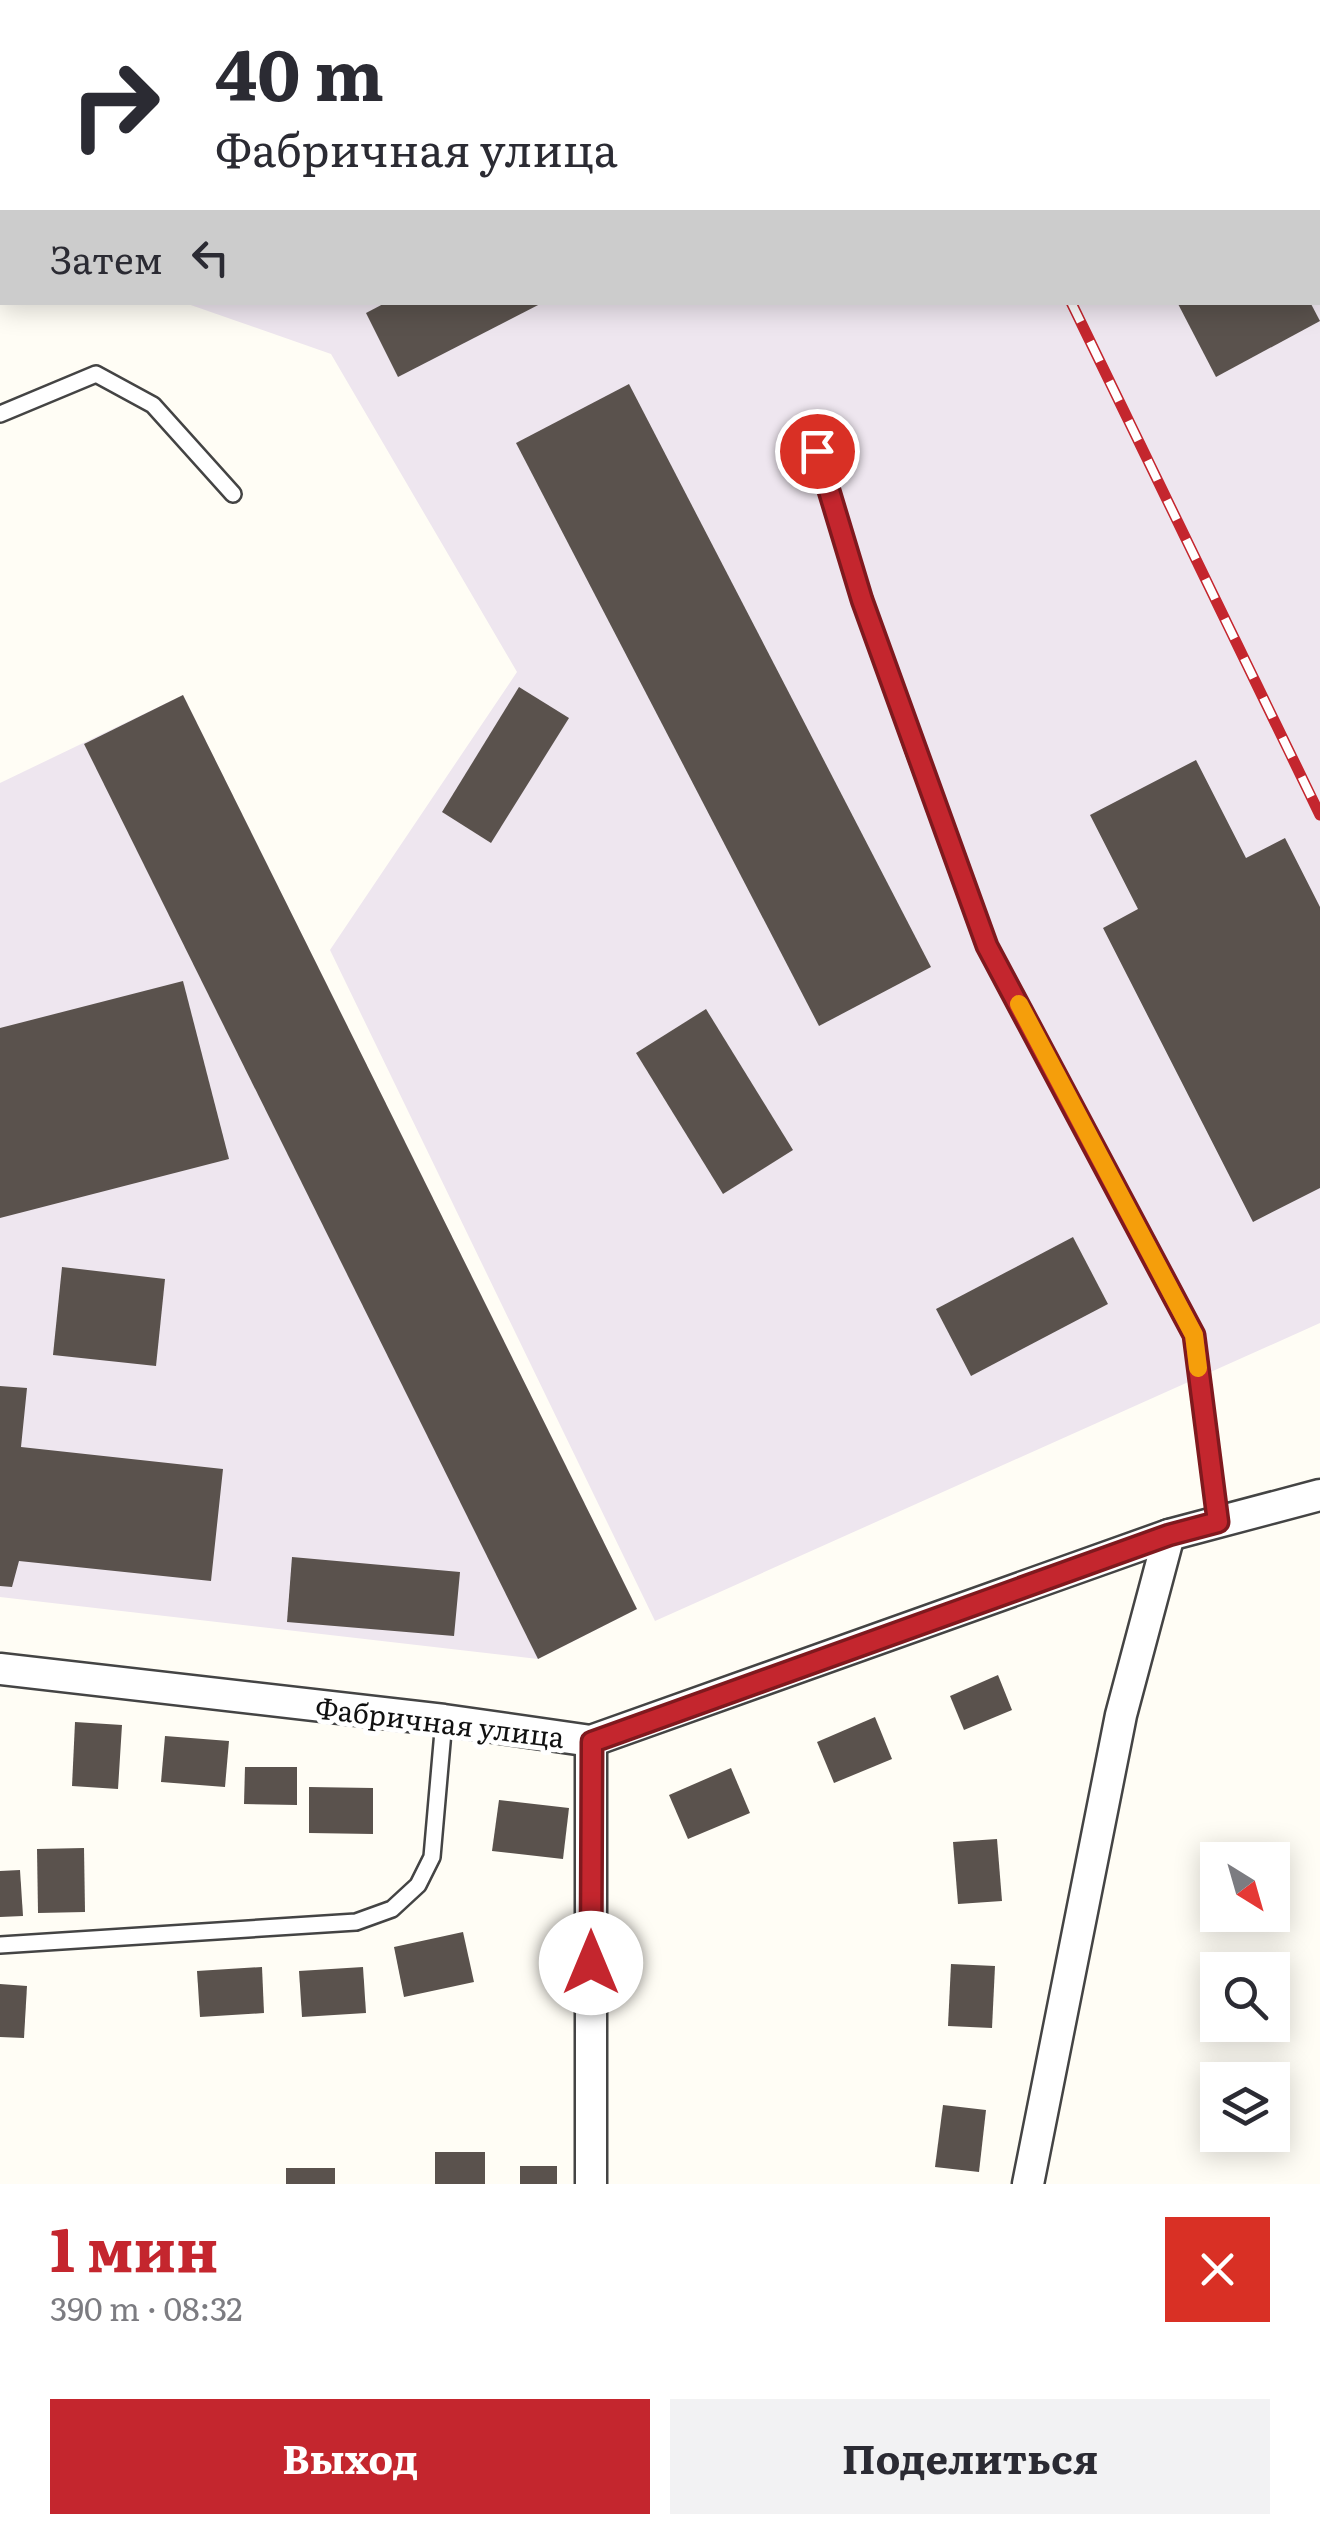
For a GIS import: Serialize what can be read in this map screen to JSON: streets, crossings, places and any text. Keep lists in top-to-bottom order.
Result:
{
  "streets": {
    "street": ["Фабричная улица"]
  },
  "north": "bottom right",
  "page": {
    "turn": ["40 m", "Фабричная улица"],
    "then": "Затем",
    "heading": ["1 мин", "390 m · 08:32"],
    "buttons": ["Выход", "Поделиться"]
  }
}
